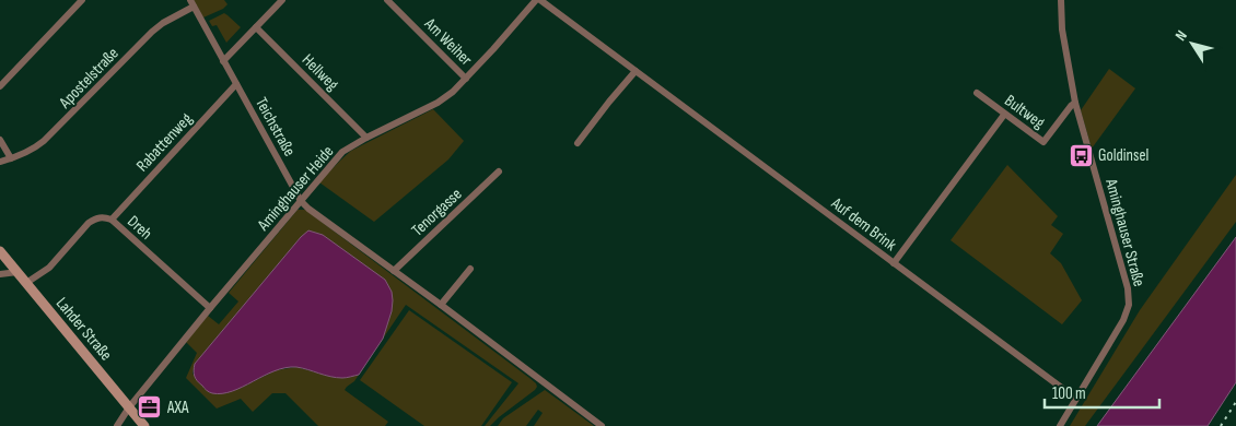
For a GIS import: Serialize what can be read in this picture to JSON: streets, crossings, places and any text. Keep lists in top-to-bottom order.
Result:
{
  "streets": {
    "street": [
      "Am Weiher",
      "Hellweg",
      "Apostelstraße",
      "Bultweg",
      "Teichstraße",
      "Rabattenweg",
      "Aminghauser Heide",
      "Tenorgasse",
      "Auf dem Brink",
      "Dreh",
      "Aminghauser Straße",
      "Lahder Straße"
    ]
  },
  "crossings": [
    ["Am Weiher", "Aminghauser Heide"],
    ["Hellweg", "Aminghauser Heide"],
    ["Apostelstraße", "Teichstraße"],
    ["Bultweg", "Aminghauser Straße"],
    ["Teichstraße", "Rabattenweg"],
    ["Teichstraße", "Aminghauser Heide"],
    ["Teichstraße", "Tenorgasse"],
    ["Rabattenweg", "Dreh"],
    ["Aminghauser Heide", "Dreh"],
    ["Aminghauser Heide", "Lahder Straße"],
    ["Auf dem Brink", "Aminghauser Straße"],
    ["Dreh", "Lahder Straße"]
  ],
  "places": {
    "bus stop": ["Goldinsel"],
    "office": ["AXA"]
  },
  "scale_bar": "100 m",
  "north": "top left"
}
